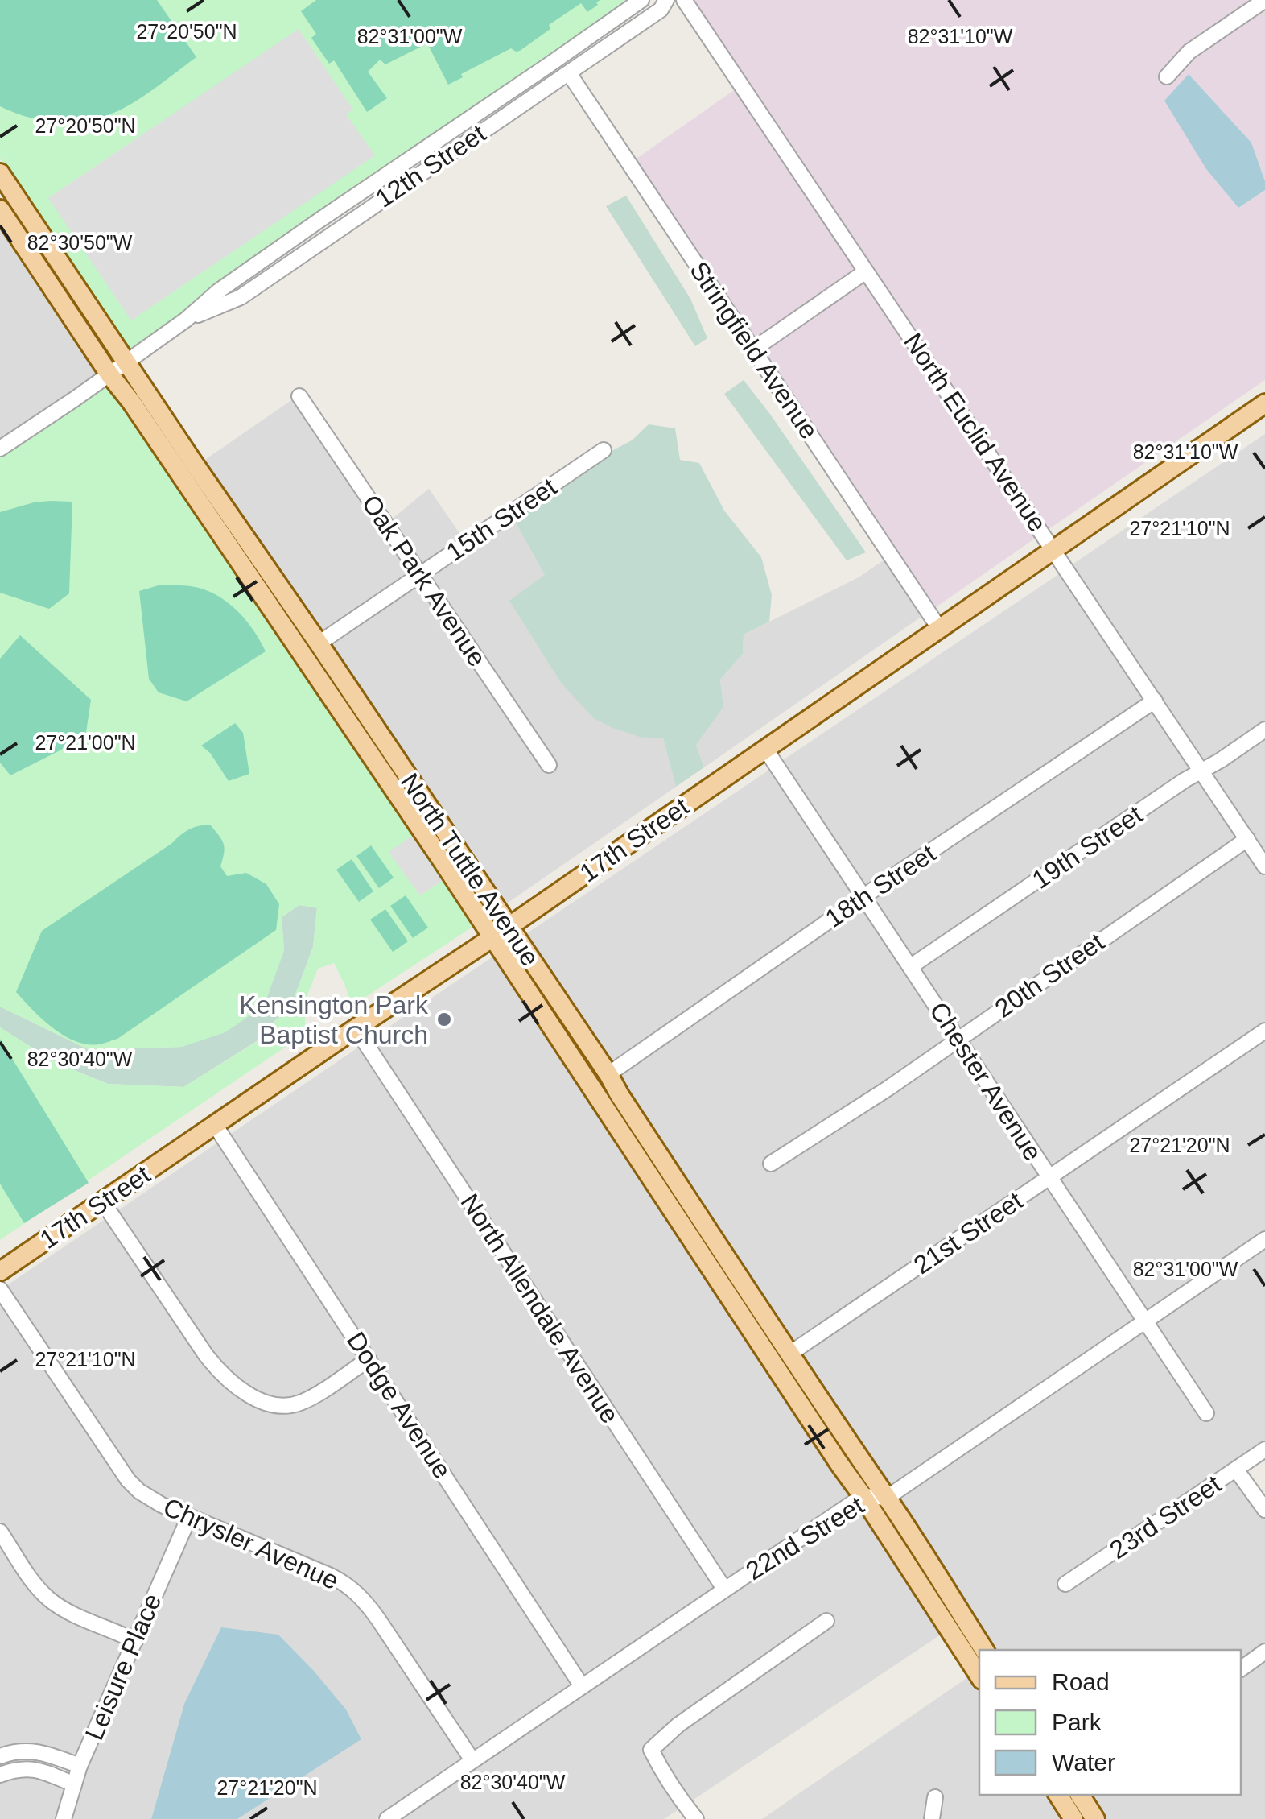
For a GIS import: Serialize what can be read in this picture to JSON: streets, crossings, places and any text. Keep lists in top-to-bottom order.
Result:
{
  "streets": {
    "main road": ["17th Street", "North Tuttle Avenue"],
    "street": [
      "12th Street",
      "Stringfield Avenue",
      "North Euclid Avenue",
      "15th Street",
      "Oak Park Avenue",
      "19th Street",
      "18th Street",
      "20th Street",
      "Chester Avenue",
      "21st Street",
      "North Allendale Avenue",
      "Dodge Avenue",
      "23rd Street",
      "22nd Street",
      "Chrysler Avenue",
      "Leisure Place"
    ]
  },
  "crossings": [
    ["12th Street", "Stringfield Avenue"],
    ["12th Street", "North Tuttle Avenue"],
    ["Stringfield Avenue", "17th Street"],
    ["North Euclid Avenue", "17th Street"],
    ["North Euclid Avenue", "19th Street"],
    ["North Euclid Avenue", "18th Street"],
    ["North Euclid Avenue", "20th Street"],
    ["15th Street", "Oak Park Avenue"],
    ["15th Street", "North Tuttle Avenue"],
    ["17th Street", "North Tuttle Avenue"],
    ["17th Street", "Chester Avenue"],
    ["17th Street", "North Allendale Avenue"],
    ["17th Street", "Dodge Avenue"],
    ["19th Street", "Chester Avenue"],
    ["North Tuttle Avenue", "18th Street"],
    ["North Tuttle Avenue", "21st Street"],
    ["North Tuttle Avenue", "22nd Street"],
    ["18th Street", "Chester Avenue"],
    ["20th Street", "Chester Avenue"],
    ["Chester Avenue", "21st Street"],
    ["Chester Avenue", "22nd Street"],
    ["North Allendale Avenue", "22nd Street"],
    ["Dodge Avenue", "22nd Street"],
    ["22nd Street", "Chrysler Avenue"],
    ["Chrysler Avenue", "Leisure Place"]
  ],
  "places": ["Kensington Park Baptist Church"],
  "legend": ["Road", "Park", "Water"],
  "coordinates": [
    "27°20'50\"N",
    "82°31'00\"W",
    "82°31'10\"W",
    "82°30'50\"W",
    "27°21'10\"N",
    "27°21'00\"N",
    "82°30'40\"W",
    "27°21'20\"N"
  ]
}
